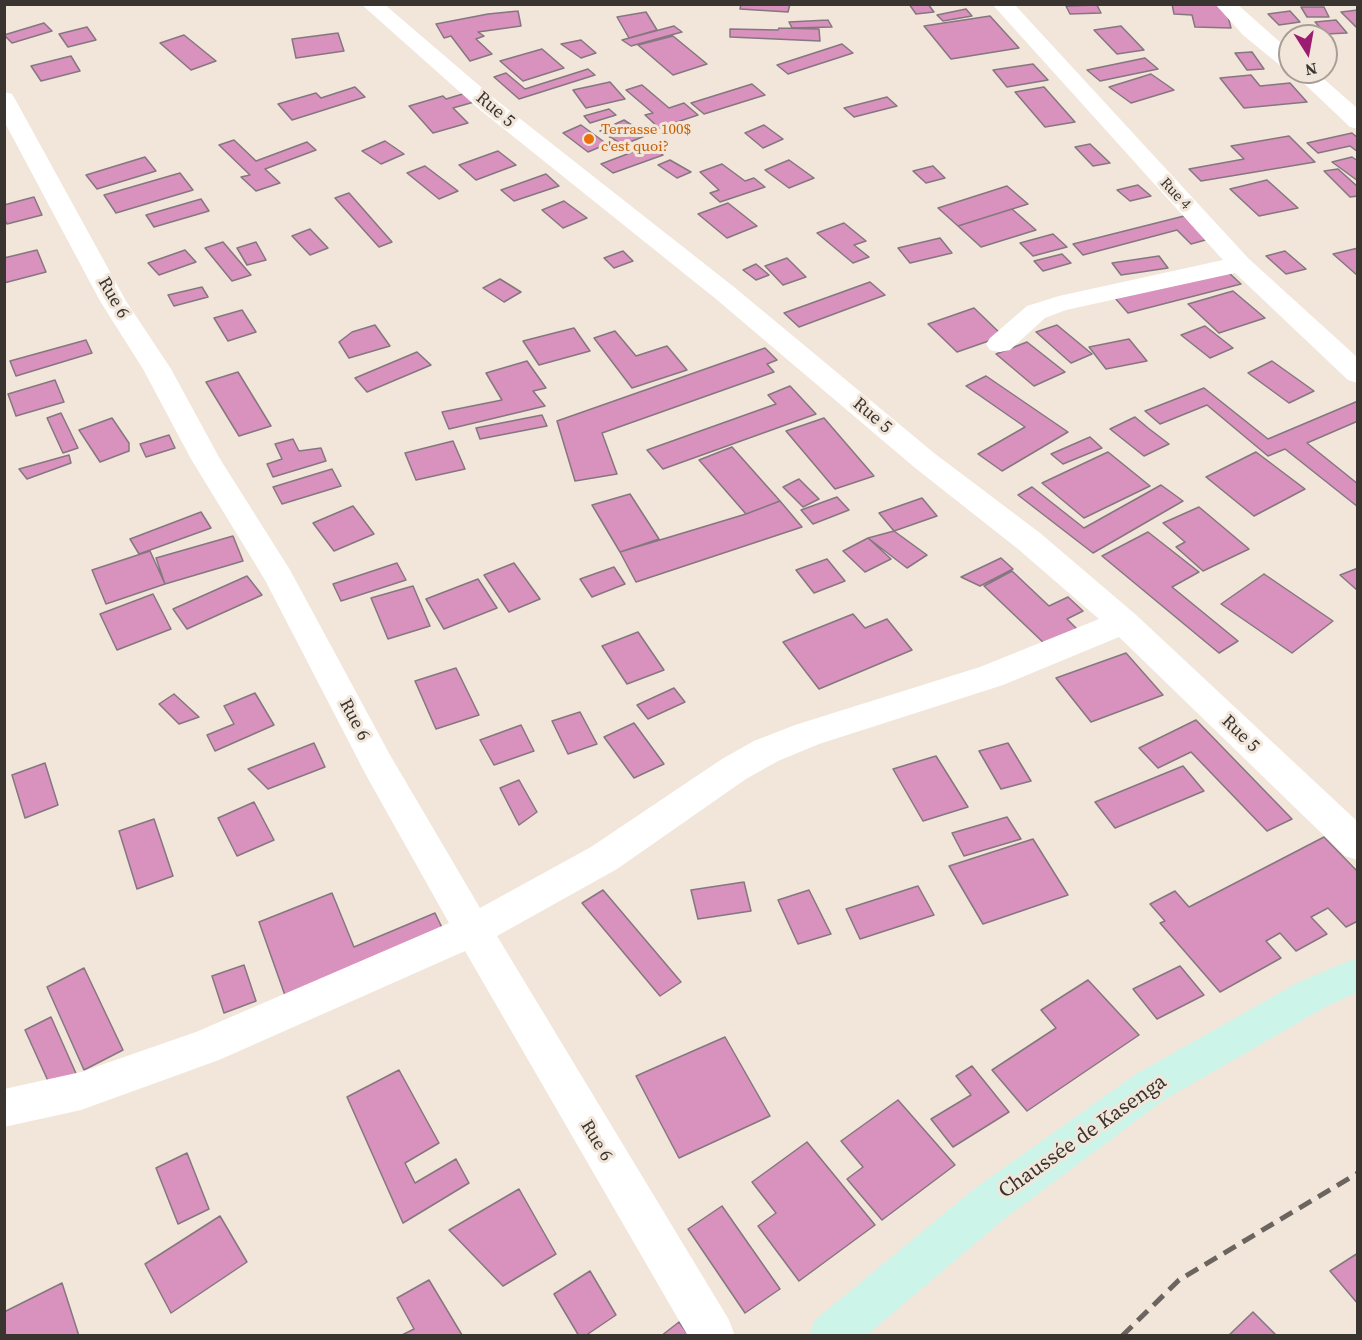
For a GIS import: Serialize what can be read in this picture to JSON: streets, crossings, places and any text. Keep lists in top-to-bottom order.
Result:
{
  "streets": {
    "main road": ["Chaussée de Kasenga"],
    "street": ["Rue 5", "Rue 4", "Rue 6"]
  },
  "places": ["Terrasse 100$ c'est quoi?"],
  "north": "bottom"
}
